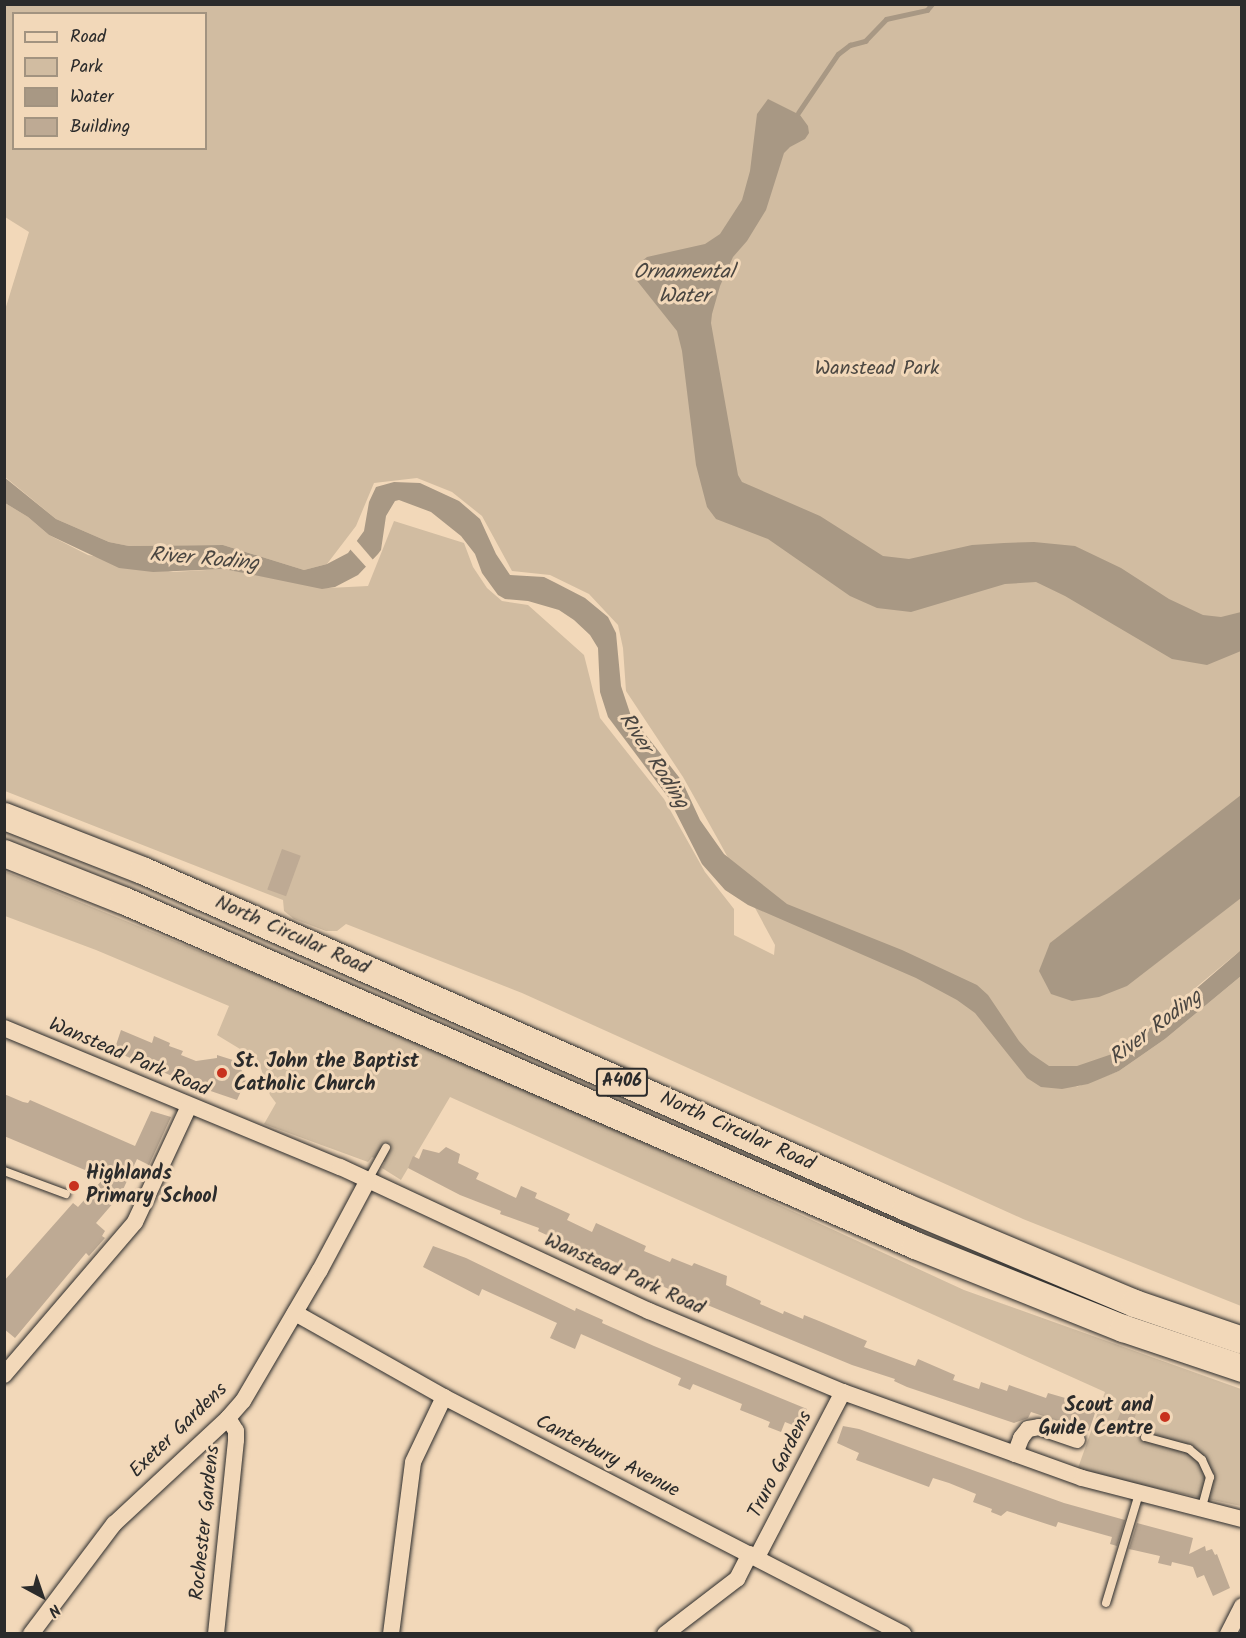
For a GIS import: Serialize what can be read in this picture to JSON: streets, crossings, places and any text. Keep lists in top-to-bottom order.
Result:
{
  "streets": {
    "highway": ["North Circular Road", "A406"],
    "street": [
      "Wanstead Park Road",
      "Exeter Gardens",
      "Canterbury Avenue",
      "Truro Gardens",
      "Rochester Gardens"
    ]
  },
  "crossings": [
    ["Wanstead Park Road", "Exeter Gardens"],
    ["Wanstead Park Road", "Truro Gardens"],
    ["Exeter Gardens", "Canterbury Avenue"],
    ["Exeter Gardens", "Rochester Gardens"],
    ["Canterbury Avenue", "Truro Gardens"]
  ],
  "water": ["Ornamental Water", "River Roding"],
  "parks": ["Wanstead Park"],
  "places": ["St. John the Baptist Catholic Church", "Highlands Primary School", "Scout and Guide Centre"],
  "legend": [
    "Road",
    "Park",
    "Water",
    "Building"
  ],
  "north": "bottom right"
}
